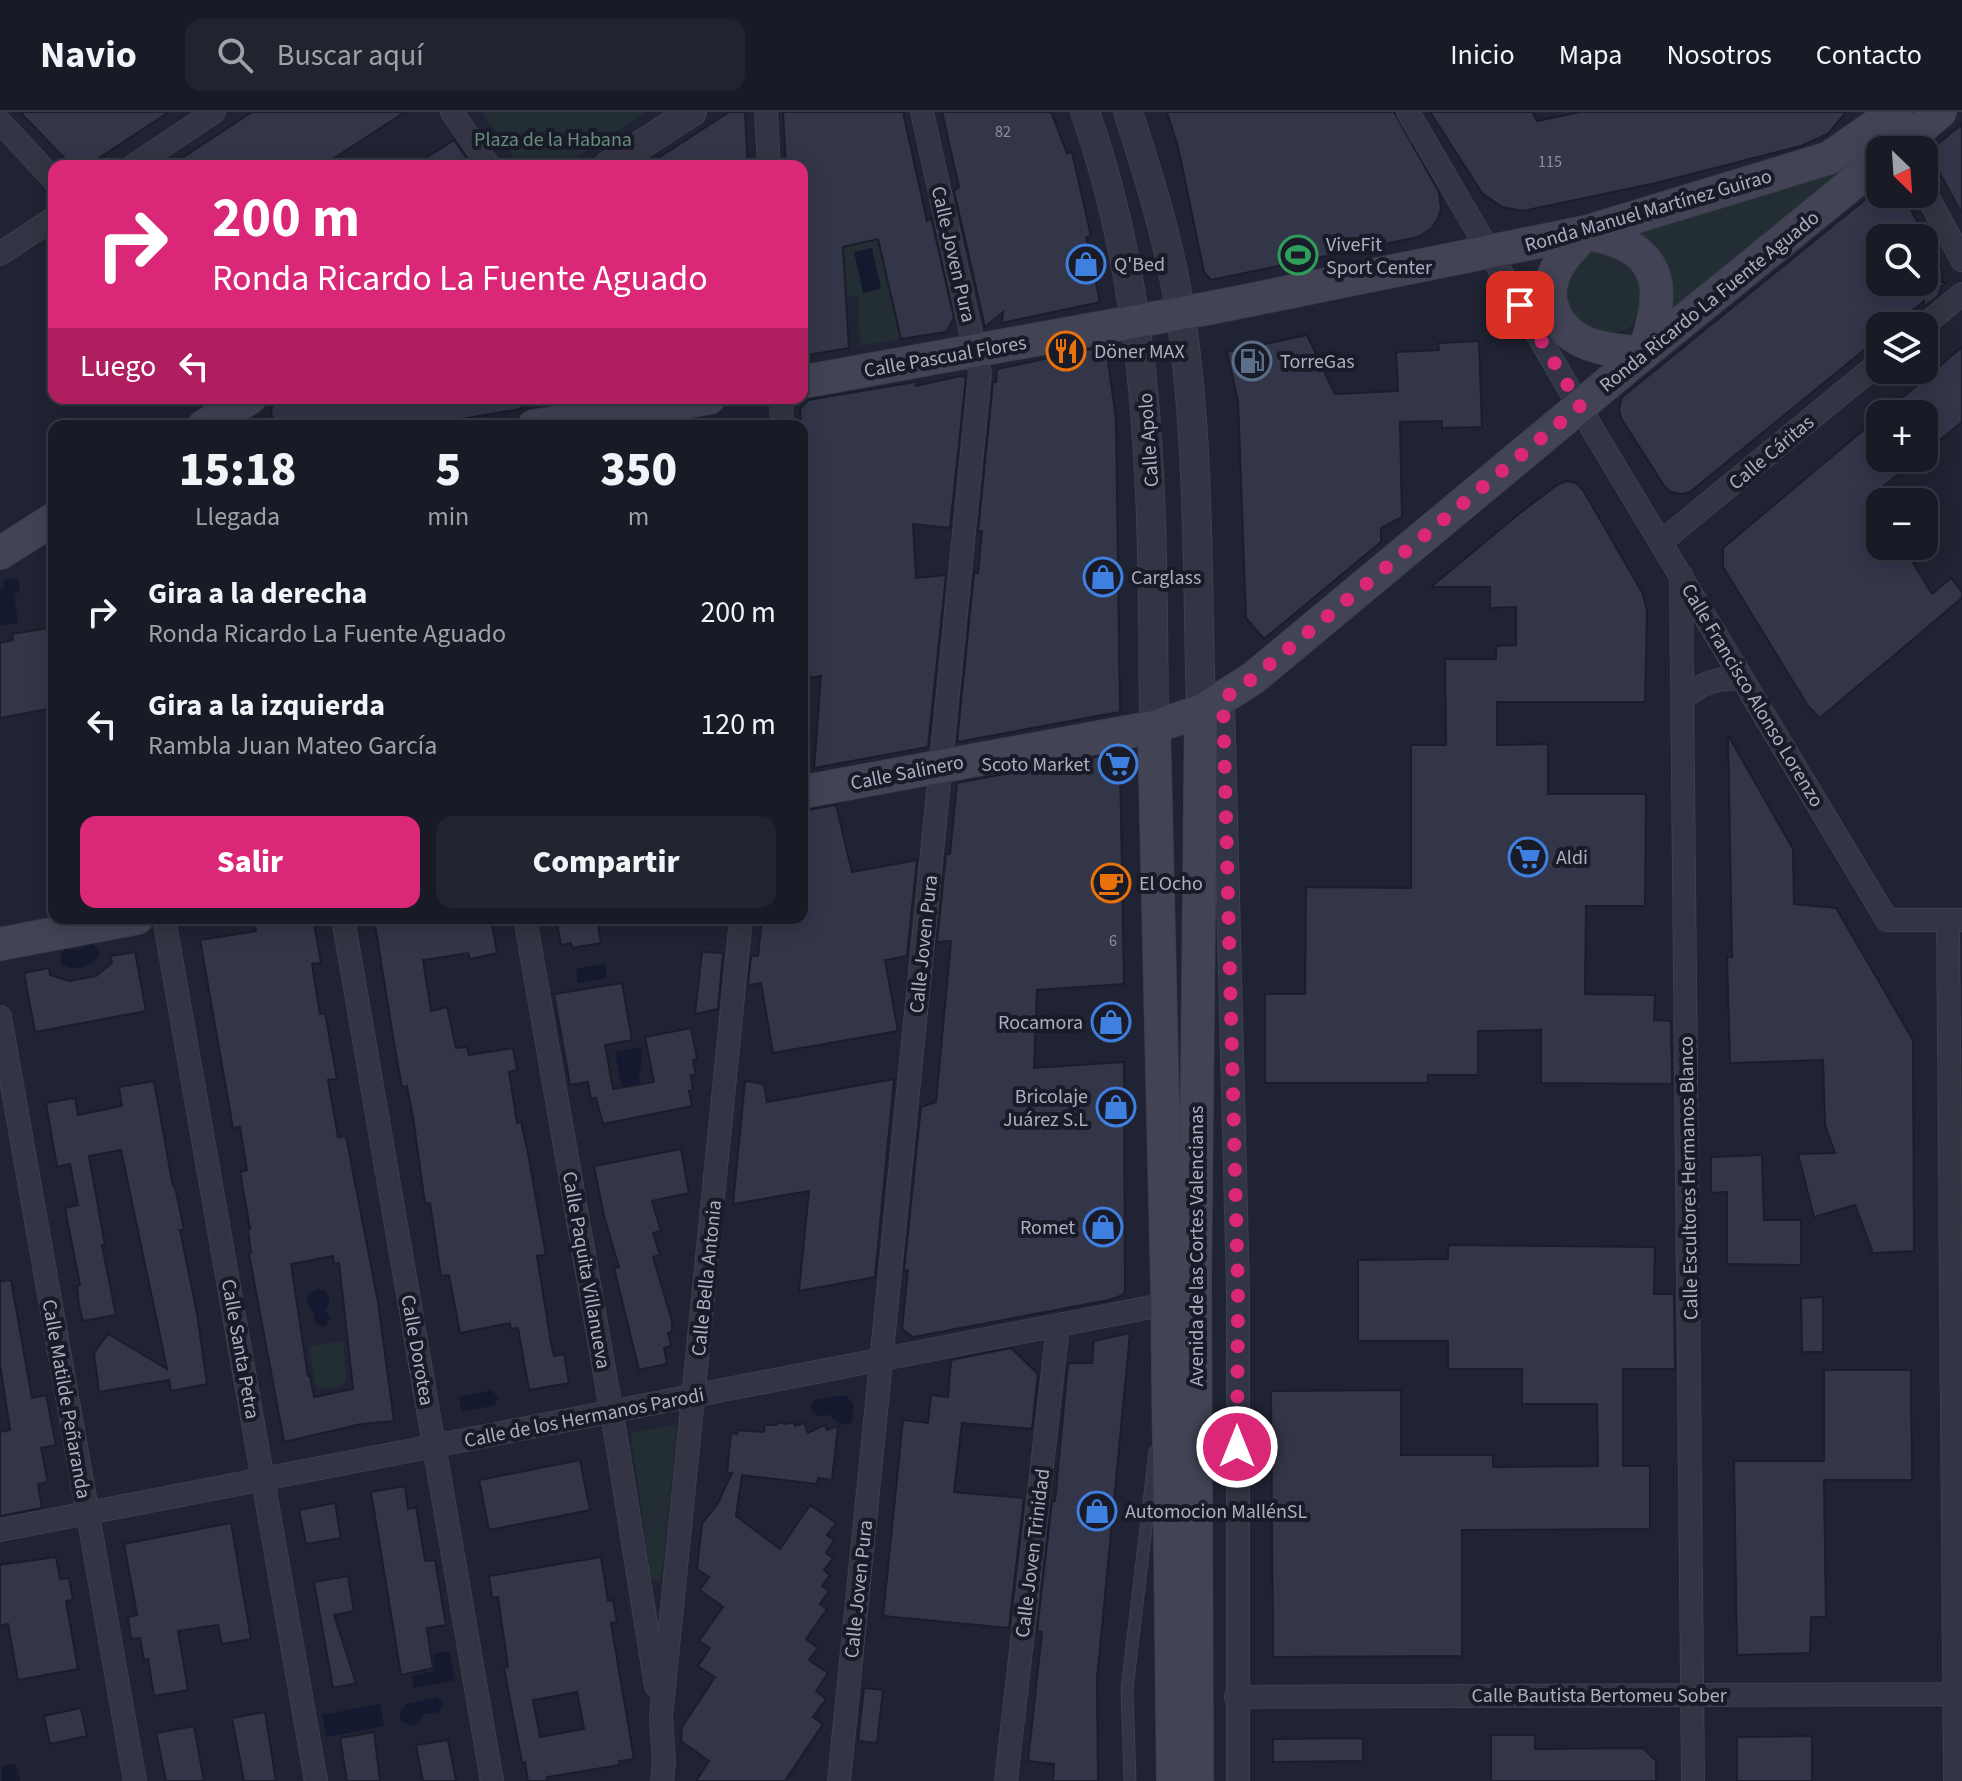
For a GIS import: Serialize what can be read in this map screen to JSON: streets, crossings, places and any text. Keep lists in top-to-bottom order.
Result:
{
  "streets": {
    "main road": [
      "Ronda Manuel Martínez Guirao",
      "Ronda Ricardo La Fuente Aguado",
      "Calle Pascual Flores",
      "Calle Salinero",
      "Avenida de las Cortes Valencianas"
    ],
    "street": [
      "Calle Joven Pura",
      "Calle Apolo",
      "Calle Cáritas",
      "Calle Francisco Alonso Lorenzo",
      "Calle Escultores Hermanos Blanco",
      "Calle Paquita Villanueva",
      "Calle Bella Antonia",
      "Calle Santa Petra",
      "Calle Dorotea",
      "Calle Matilde Peñaranda",
      "Calle de los Hermanos Parodi",
      "Calle Joven Trinidad",
      "Calle Bautista Bertomeu Sober"
    ]
  },
  "crossings": [
    ["Ronda Manuel Martínez Guirao", "Ronda Ricardo La Fuente Aguado"],
    ["Ronda Manuel Martínez Guirao", "Calle Pascual Flores"],
    ["Ronda Manuel Martínez Guirao", "Calle Apolo"],
    ["Ronda Manuel Martínez Guirao", "Calle Francisco Alonso Lorenzo"],
    ["Calle Joven Pura", "Calle Pascual Flores"],
    ["Calle Joven Pura", "Calle Salinero"],
    ["Calle Joven Pura", "Calle de los Hermanos Parodi"],
    ["Ronda Ricardo La Fuente Aguado", "Calle Apolo"],
    ["Ronda Ricardo La Fuente Aguado", "Calle Francisco Alonso Lorenzo"],
    ["Ronda Ricardo La Fuente Aguado", "Calle Salinero"],
    ["Ronda Ricardo La Fuente Aguado", "Avenida de las Cortes Valencianas"],
    ["Calle Pascual Flores", "Calle Apolo"],
    ["Calle Apolo", "Calle Salinero"],
    ["Calle Apolo", "Avenida de las Cortes Valencianas"],
    ["Calle Cáritas", "Calle Francisco Alonso Lorenzo"],
    ["Calle Francisco Alonso Lorenzo", "Calle Escultores Hermanos Blanco"],
    ["Calle Salinero", "Avenida de las Cortes Valencianas"],
    ["Calle Escultores Hermanos Blanco", "Calle Bautista Bertomeu Sober"],
    ["Avenida de las Cortes Valencianas", "Calle de los Hermanos Parodi"],
    ["Avenida de las Cortes Valencianas", "Calle Bautista Bertomeu Sober"],
    ["Calle Paquita Villanueva", "Calle Bella Antonia"],
    ["Calle Paquita Villanueva", "Calle de los Hermanos Parodi"],
    ["Calle Bella Antonia", "Calle de los Hermanos Parodi"],
    ["Calle Santa Petra", "Calle de los Hermanos Parodi"],
    ["Calle Dorotea", "Calle de los Hermanos Parodi"],
    ["Calle Matilde Peñaranda", "Calle de los Hermanos Parodi"],
    ["Calle de los Hermanos Parodi", "Calle Joven Trinidad"]
  ],
  "parks": ["Plaza de la Habana"],
  "places": {
    "sports": ["ViveFit Sport Center"],
    "shop": [
      "Q'Bed",
      "Carglass",
      "Rocamora",
      "Bricolaje Juárez S.L",
      "Romet",
      "Automocion MallénSL"
    ],
    "restaurant": ["Döner MAX"],
    "fuel station": ["TorreGas"],
    "supermarket": ["Scoto Market", "Aldi"],
    "cafe": ["El Ocho"]
  },
  "house_numbers": ["82", "115", "6"],
  "north": "bottom right",
  "page": {
    "header": "Navio",
    "search": "Buscar aquí",
    "nav": [
      "Inicio",
      "Mapa",
      "Nosotros",
      "Contacto"
    ],
    "map_buttons": ["+", "−"],
    "turn": ["200 m", "Ronda Ricardo La Fuente Aguado"],
    "then": "Luego",
    "eta": [
      "15:18",
      "Llegada",
      "5",
      "min",
      "350",
      "m"
    ],
    "list": [
      {
        "name": "Gira a la derecha",
        "note": "Ronda Ricardo La Fuente Aguado",
        "value": "200 m"
      },
      {
        "name": "Gira a la izquierda",
        "note": "Rambla Juan Mateo García",
        "value": "120 m"
      }
    ],
    "buttons": ["Salir", "Compartir"]
  }
}
